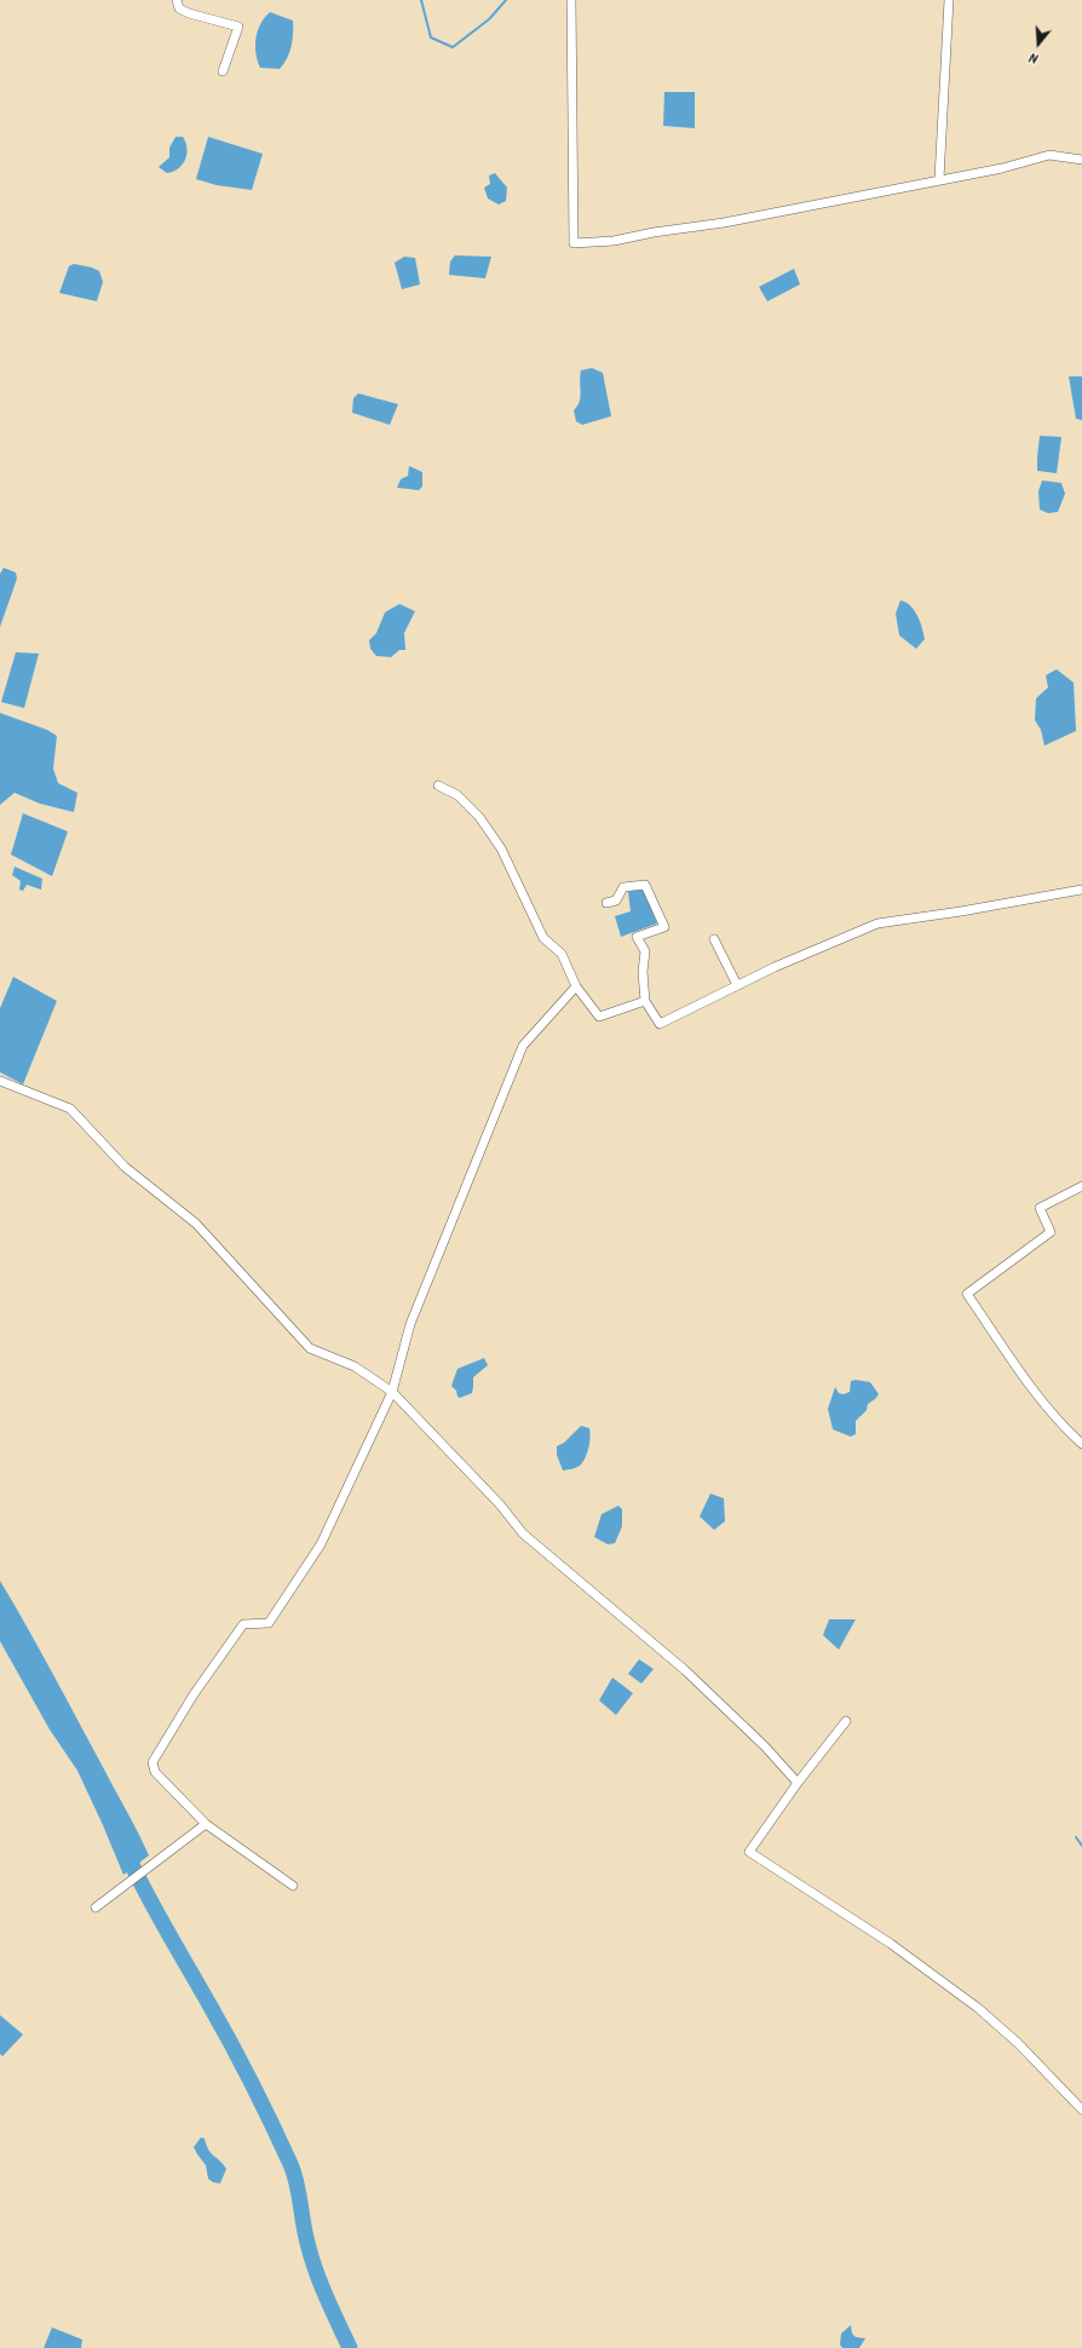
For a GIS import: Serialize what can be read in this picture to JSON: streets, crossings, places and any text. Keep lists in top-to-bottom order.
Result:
{
  "north": "bottom"
}
